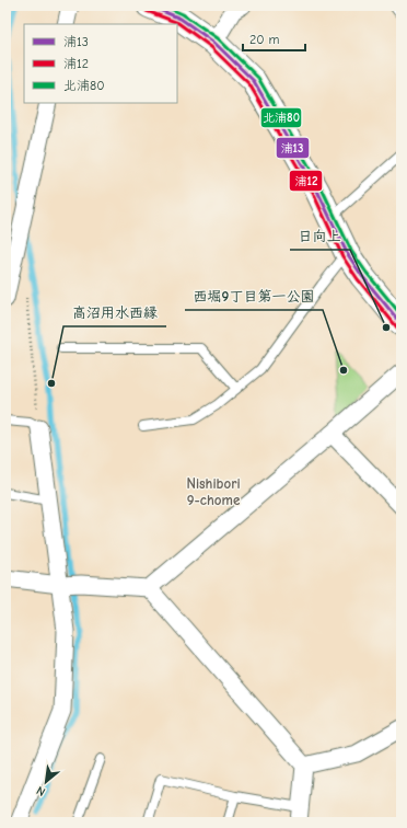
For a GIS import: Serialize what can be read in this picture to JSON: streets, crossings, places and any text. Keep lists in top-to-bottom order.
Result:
{
  "districts": ["Nishibori 9-chome"],
  "places": ["日向上", "西堀9丁目第一公園", "高沼用水西縁"],
  "lines": ["transit line 浦13", "transit line 北浦80", "transit line 浦12"],
  "legend": ["浦13", "浦12", "北浦80"],
  "scale_bar": "20 m",
  "north": "bottom left"
}
